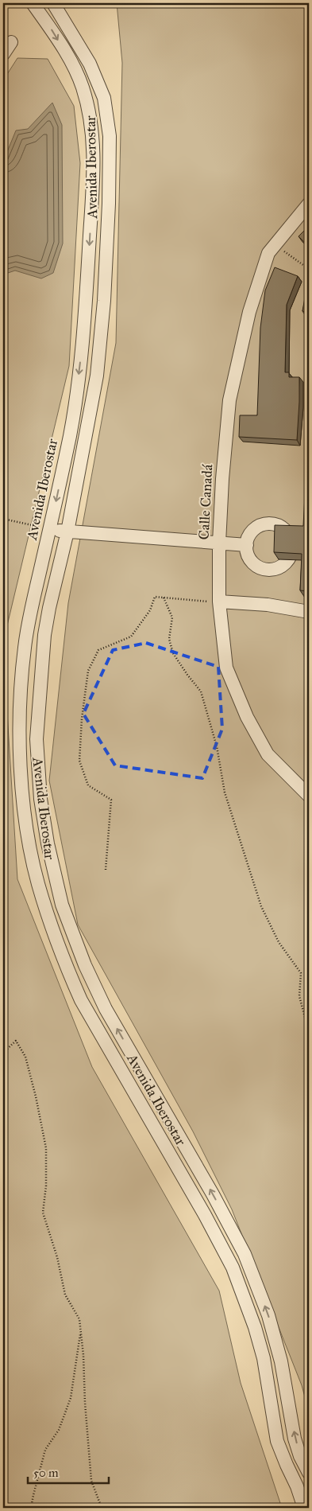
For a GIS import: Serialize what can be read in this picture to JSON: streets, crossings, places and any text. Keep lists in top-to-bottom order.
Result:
{
  "streets": {
    "street": ["Avenida Iberostar", "Calle Canadá"]
  },
  "scale_bar": "50 m"
}
